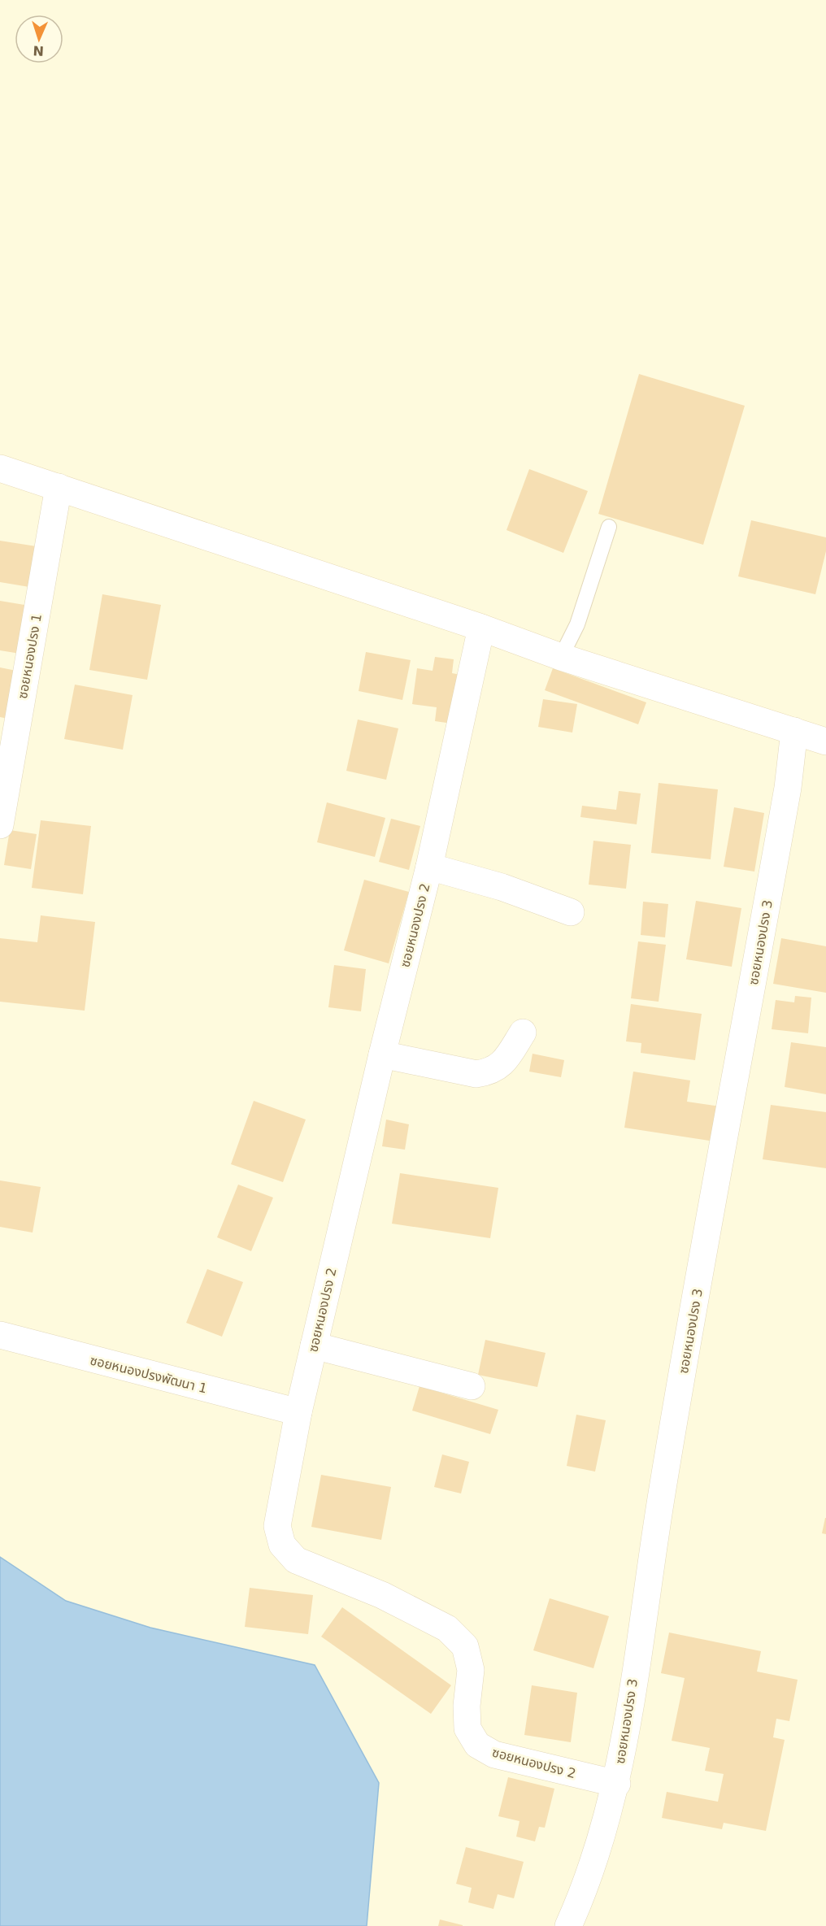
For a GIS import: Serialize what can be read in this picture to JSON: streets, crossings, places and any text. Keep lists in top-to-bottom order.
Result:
{
  "streets": {
    "street": [
      "ซอยหนองปรง 1",
      "ซอยหนองปรง 2",
      "ซอยหนองปรง 3",
      "ซอยหนองปรงพัฒนา 1"
    ]
  },
  "crossings": [
    ["ซอยหนองปรง 2", "ซอยหนองปรง 3"],
    ["ซอยหนองปรง 2", "ซอยหนองปรงพัฒนา 1"]
  ],
  "north": "bottom"
}
